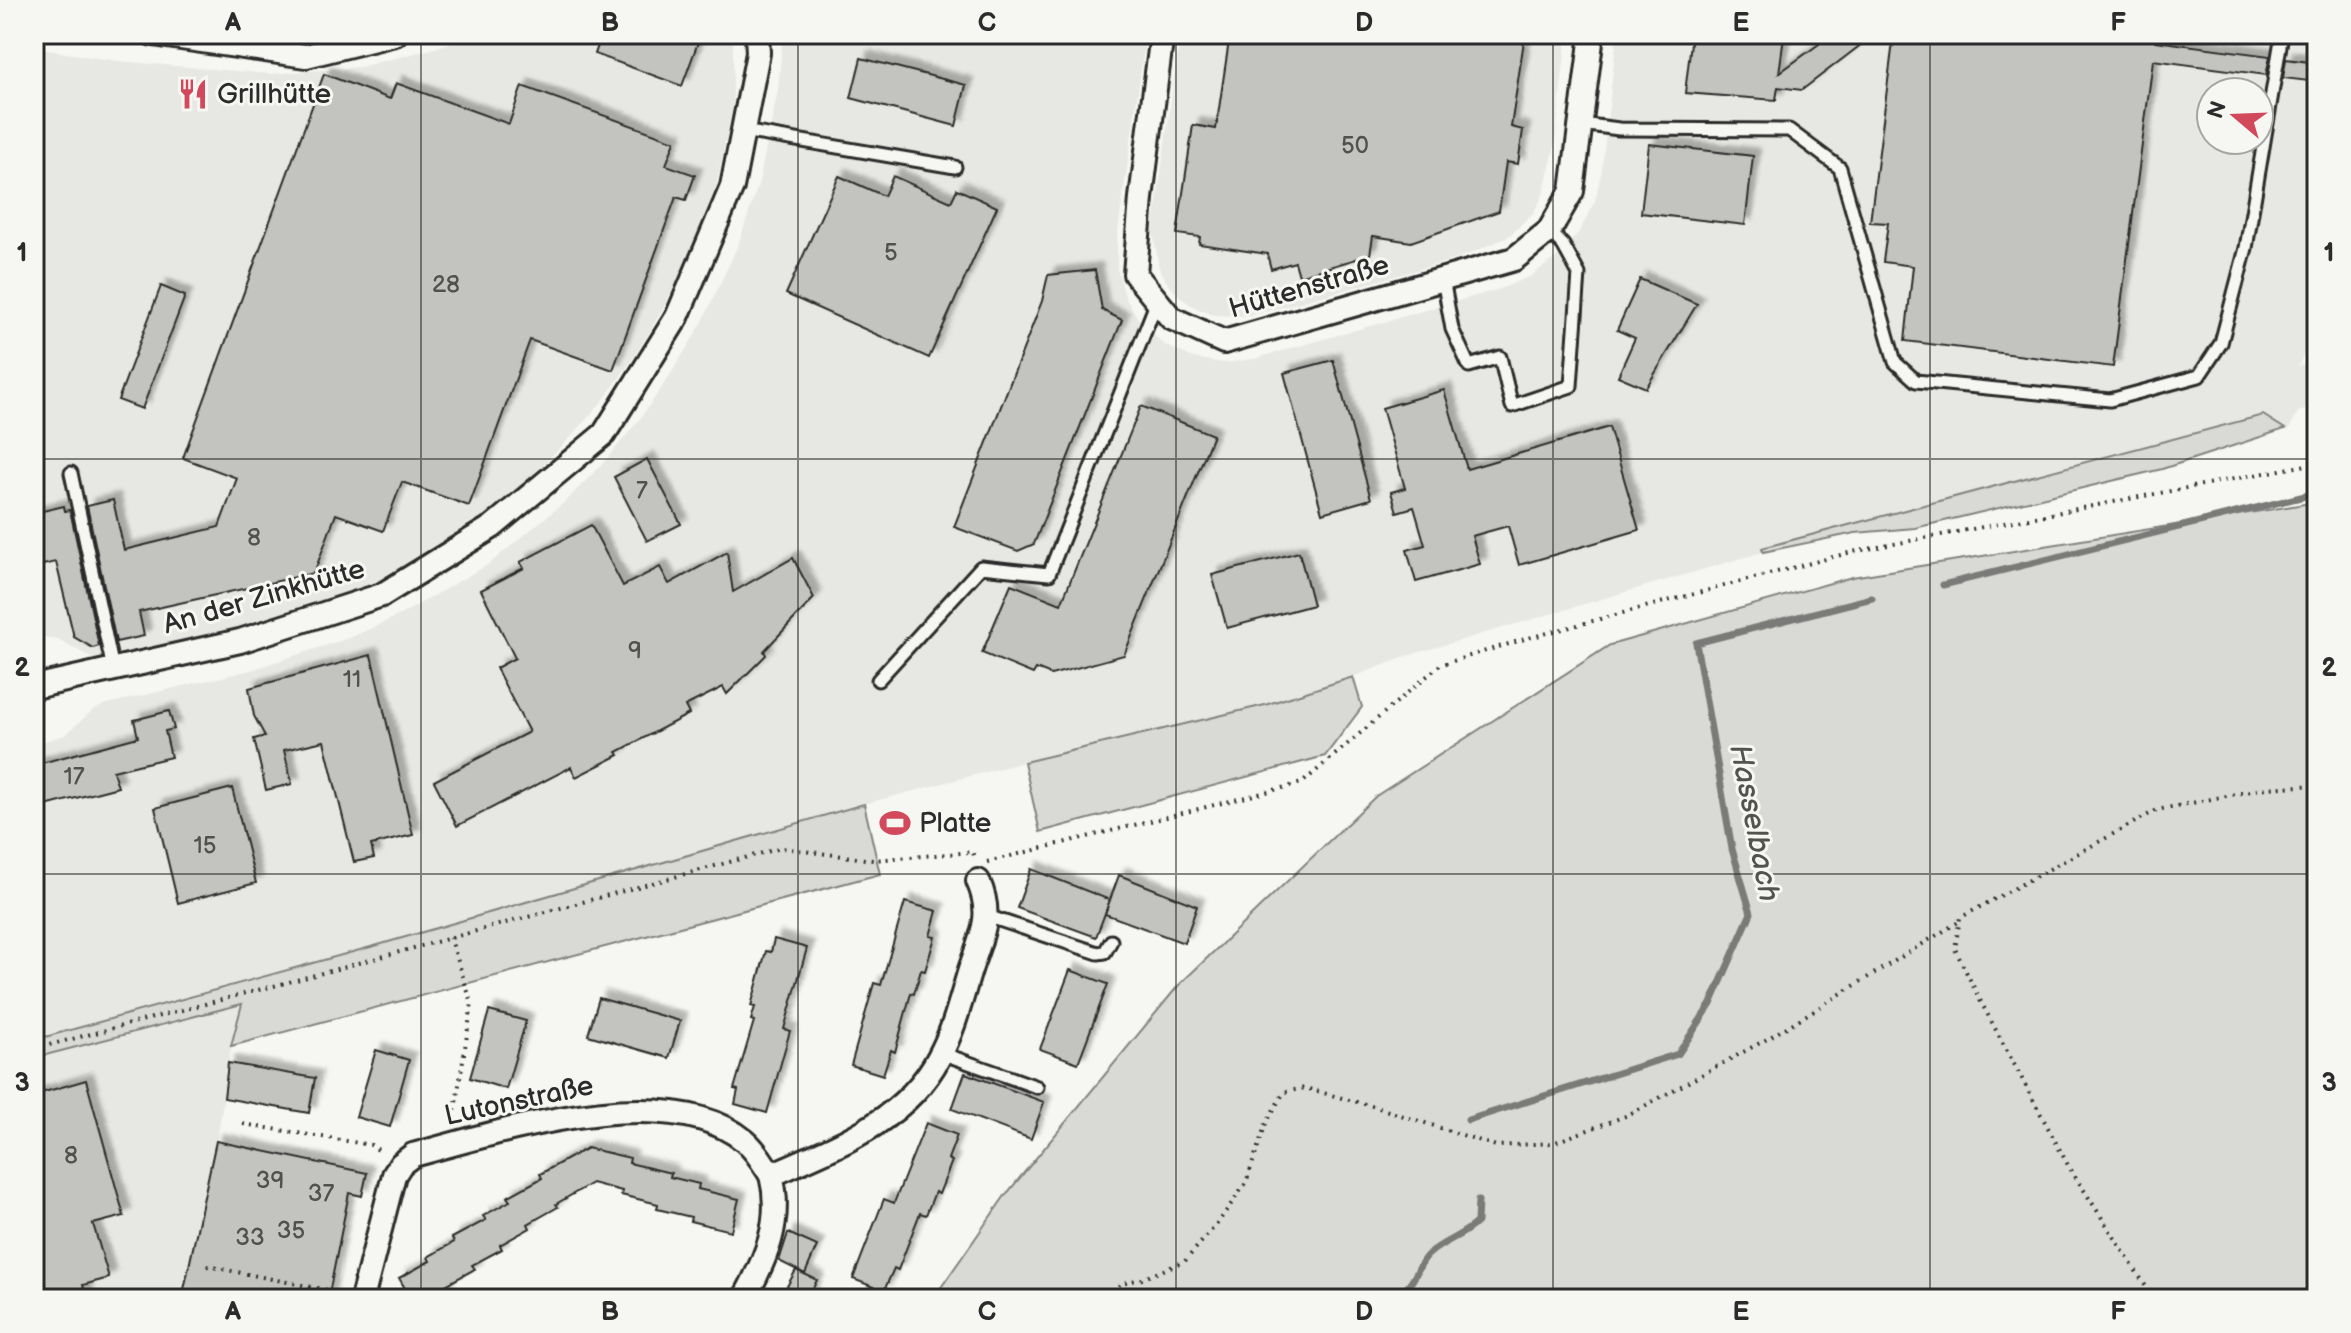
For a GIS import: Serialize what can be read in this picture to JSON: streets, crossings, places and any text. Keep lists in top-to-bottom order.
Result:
{
  "streets": {
    "street": ["Hüttenstraße", "An der Zinkhütte", "Lutonstraße"]
  },
  "water": ["Hasselbach"],
  "places": {
    "restaurant": ["Grillhütte"],
    "sports": ["Platte"]
  },
  "house_numbers": [
    "50",
    "5",
    "28",
    "7",
    "8",
    "9",
    "11",
    "17",
    "15",
    "8",
    "39",
    "37",
    "35",
    "33"
  ],
  "north": "left",
  "grid": {
    "columns": [
      "A",
      "B",
      "C",
      "D",
      "E",
      "F"
    ],
    "rows": ["1", "2", "3"]
  }
}
